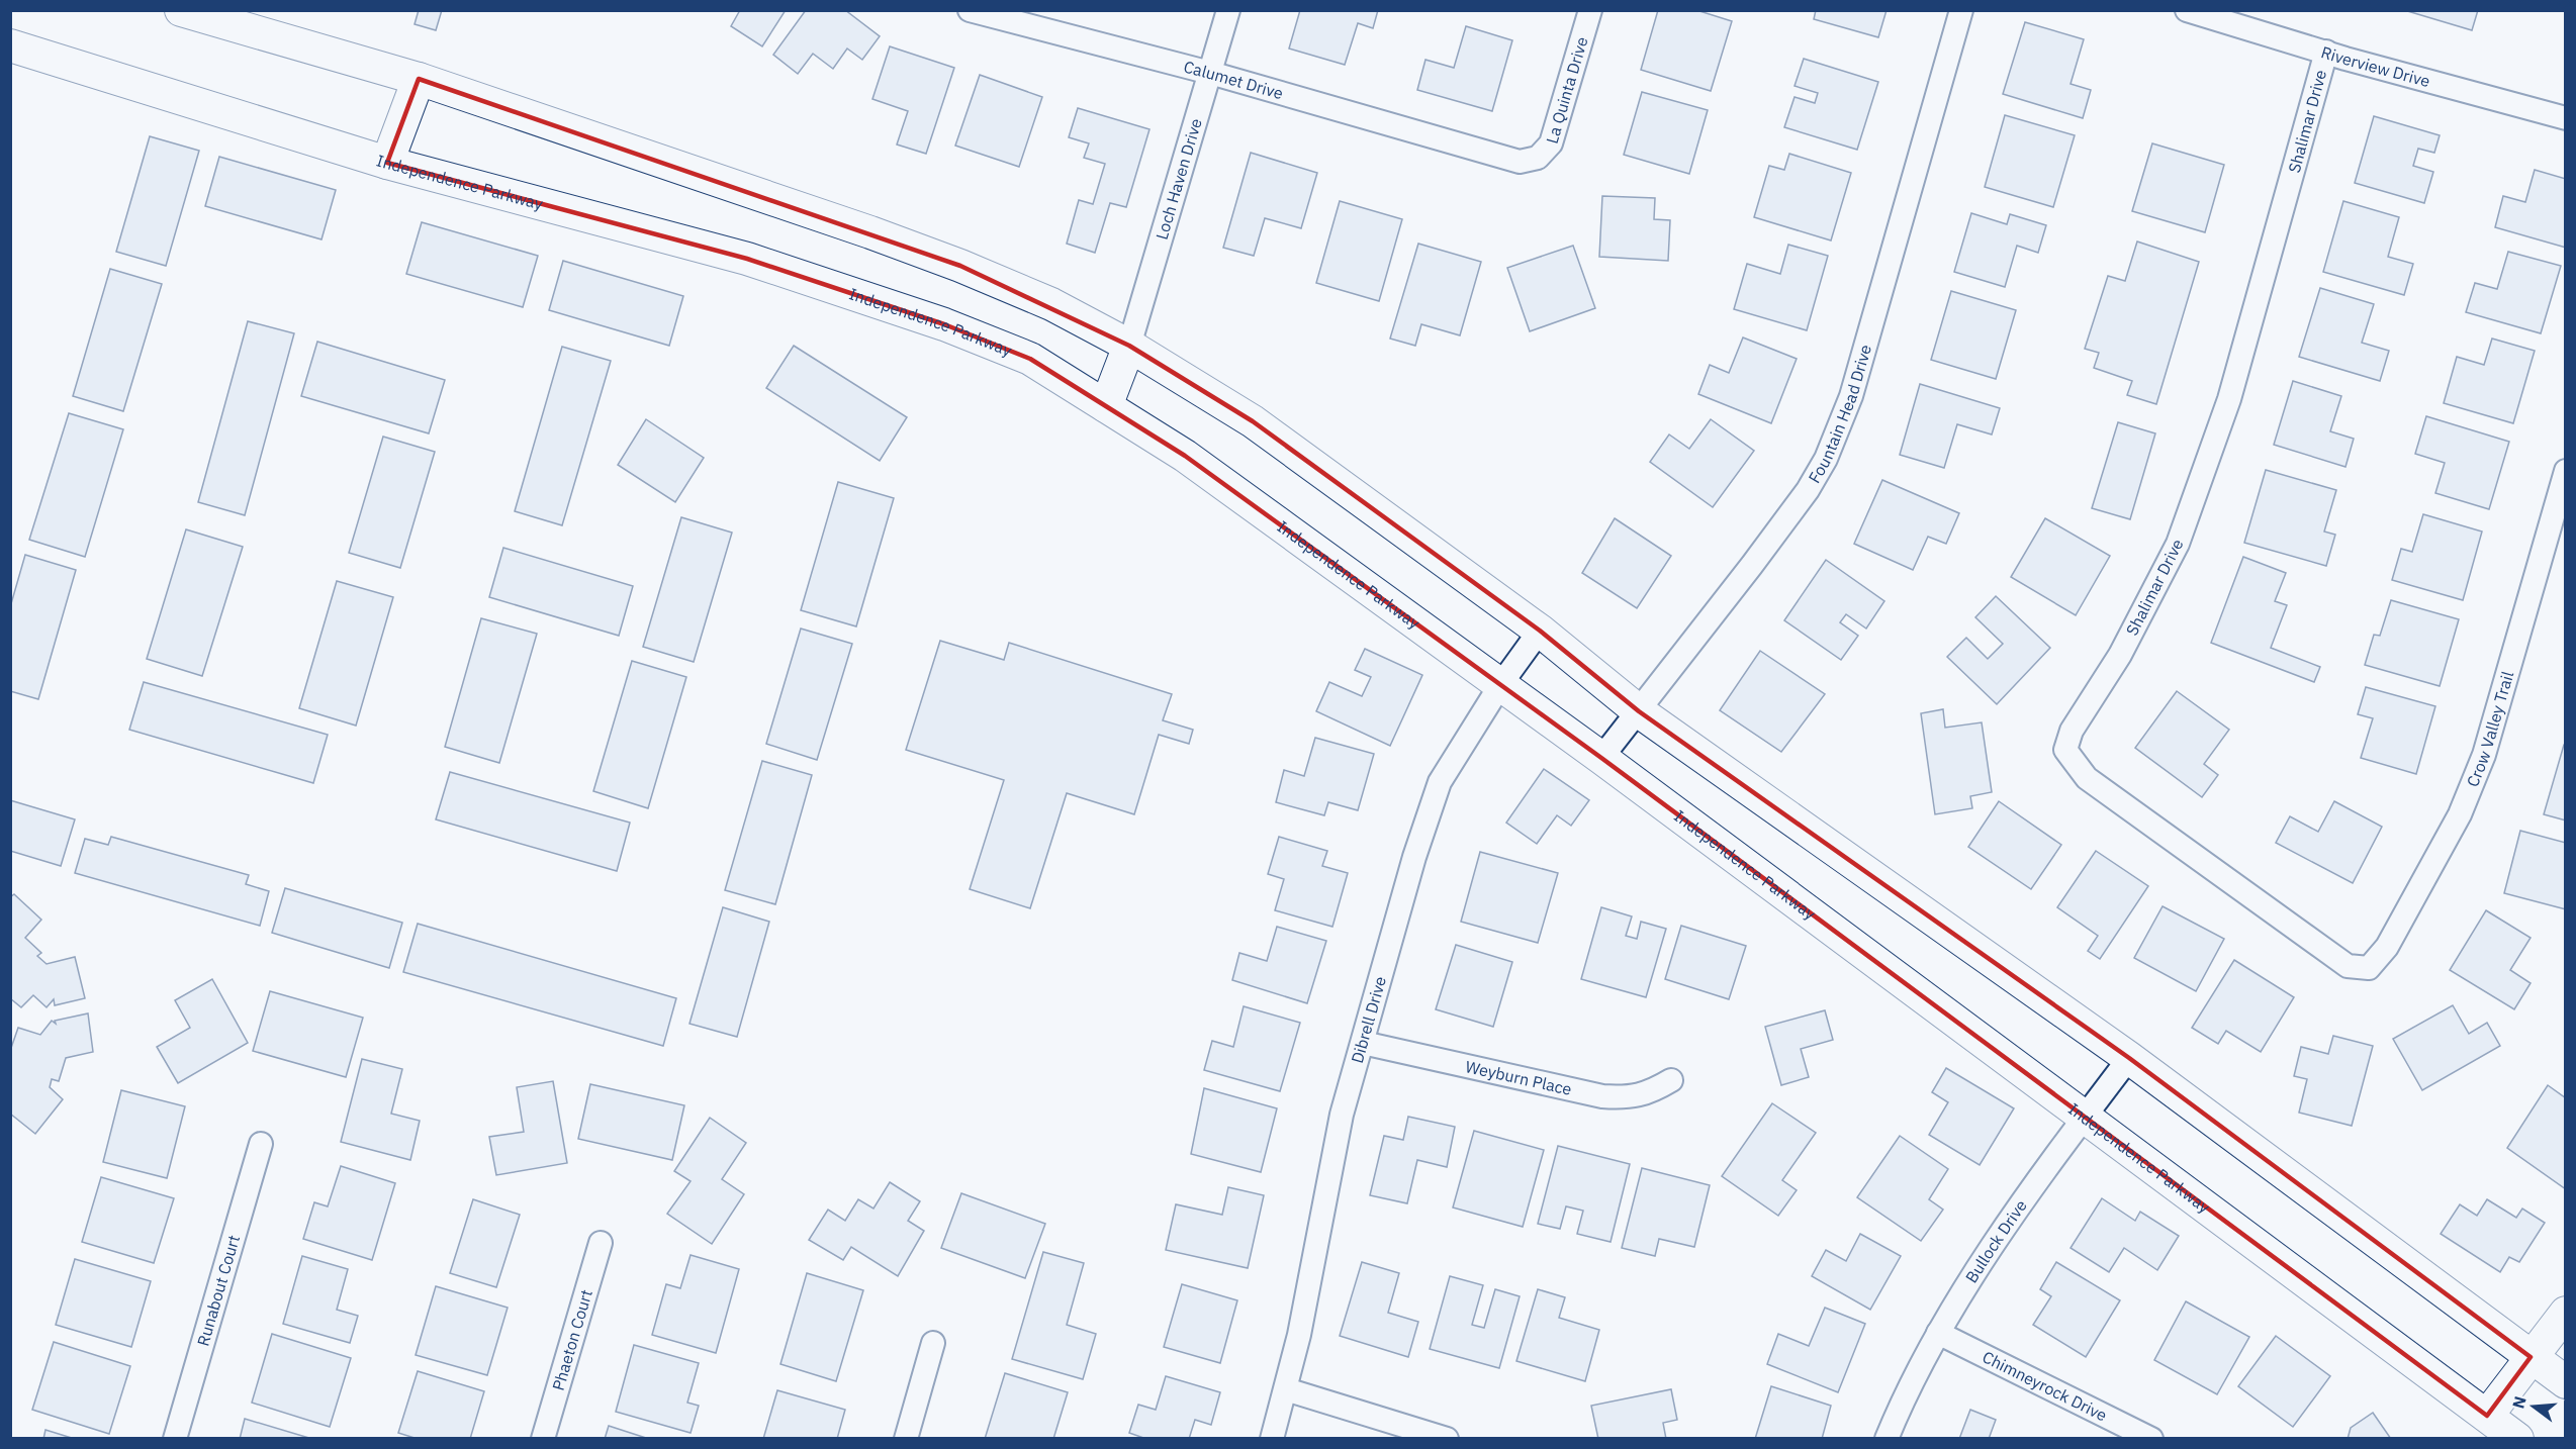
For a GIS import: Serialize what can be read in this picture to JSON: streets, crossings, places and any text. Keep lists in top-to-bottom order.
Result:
{
  "streets": {
    "main road": ["Independence Parkway"],
    "street": [
      "Riverview Drive",
      "Calumet Drive",
      "La Quinta Drive",
      "Shalimar Drive",
      "Loch Haven Drive",
      "Fountain Head Drive",
      "Crow Valley Trail",
      "Dibrell Drive",
      "Weyburn Place",
      "Bullock Drive",
      "Runabout Court",
      "Phaeton Court",
      "Chimneyrock Drive"
    ]
  },
  "crossings": [
    ["Riverview Drive", "Shalimar Drive"],
    ["Calumet Drive", "La Quinta Drive"],
    ["Calumet Drive", "Loch Haven Drive"],
    ["Shalimar Drive", "Crow Valley Trail"],
    ["Independence Parkway", "Fountain Head Drive"],
    ["Independence Parkway", "Dibrell Drive"],
    ["Independence Parkway", "Bullock Drive"],
    ["Dibrell Drive", "Weyburn Place"],
    ["Bullock Drive", "Chimneyrock Drive"]
  ],
  "north": "left"
}
